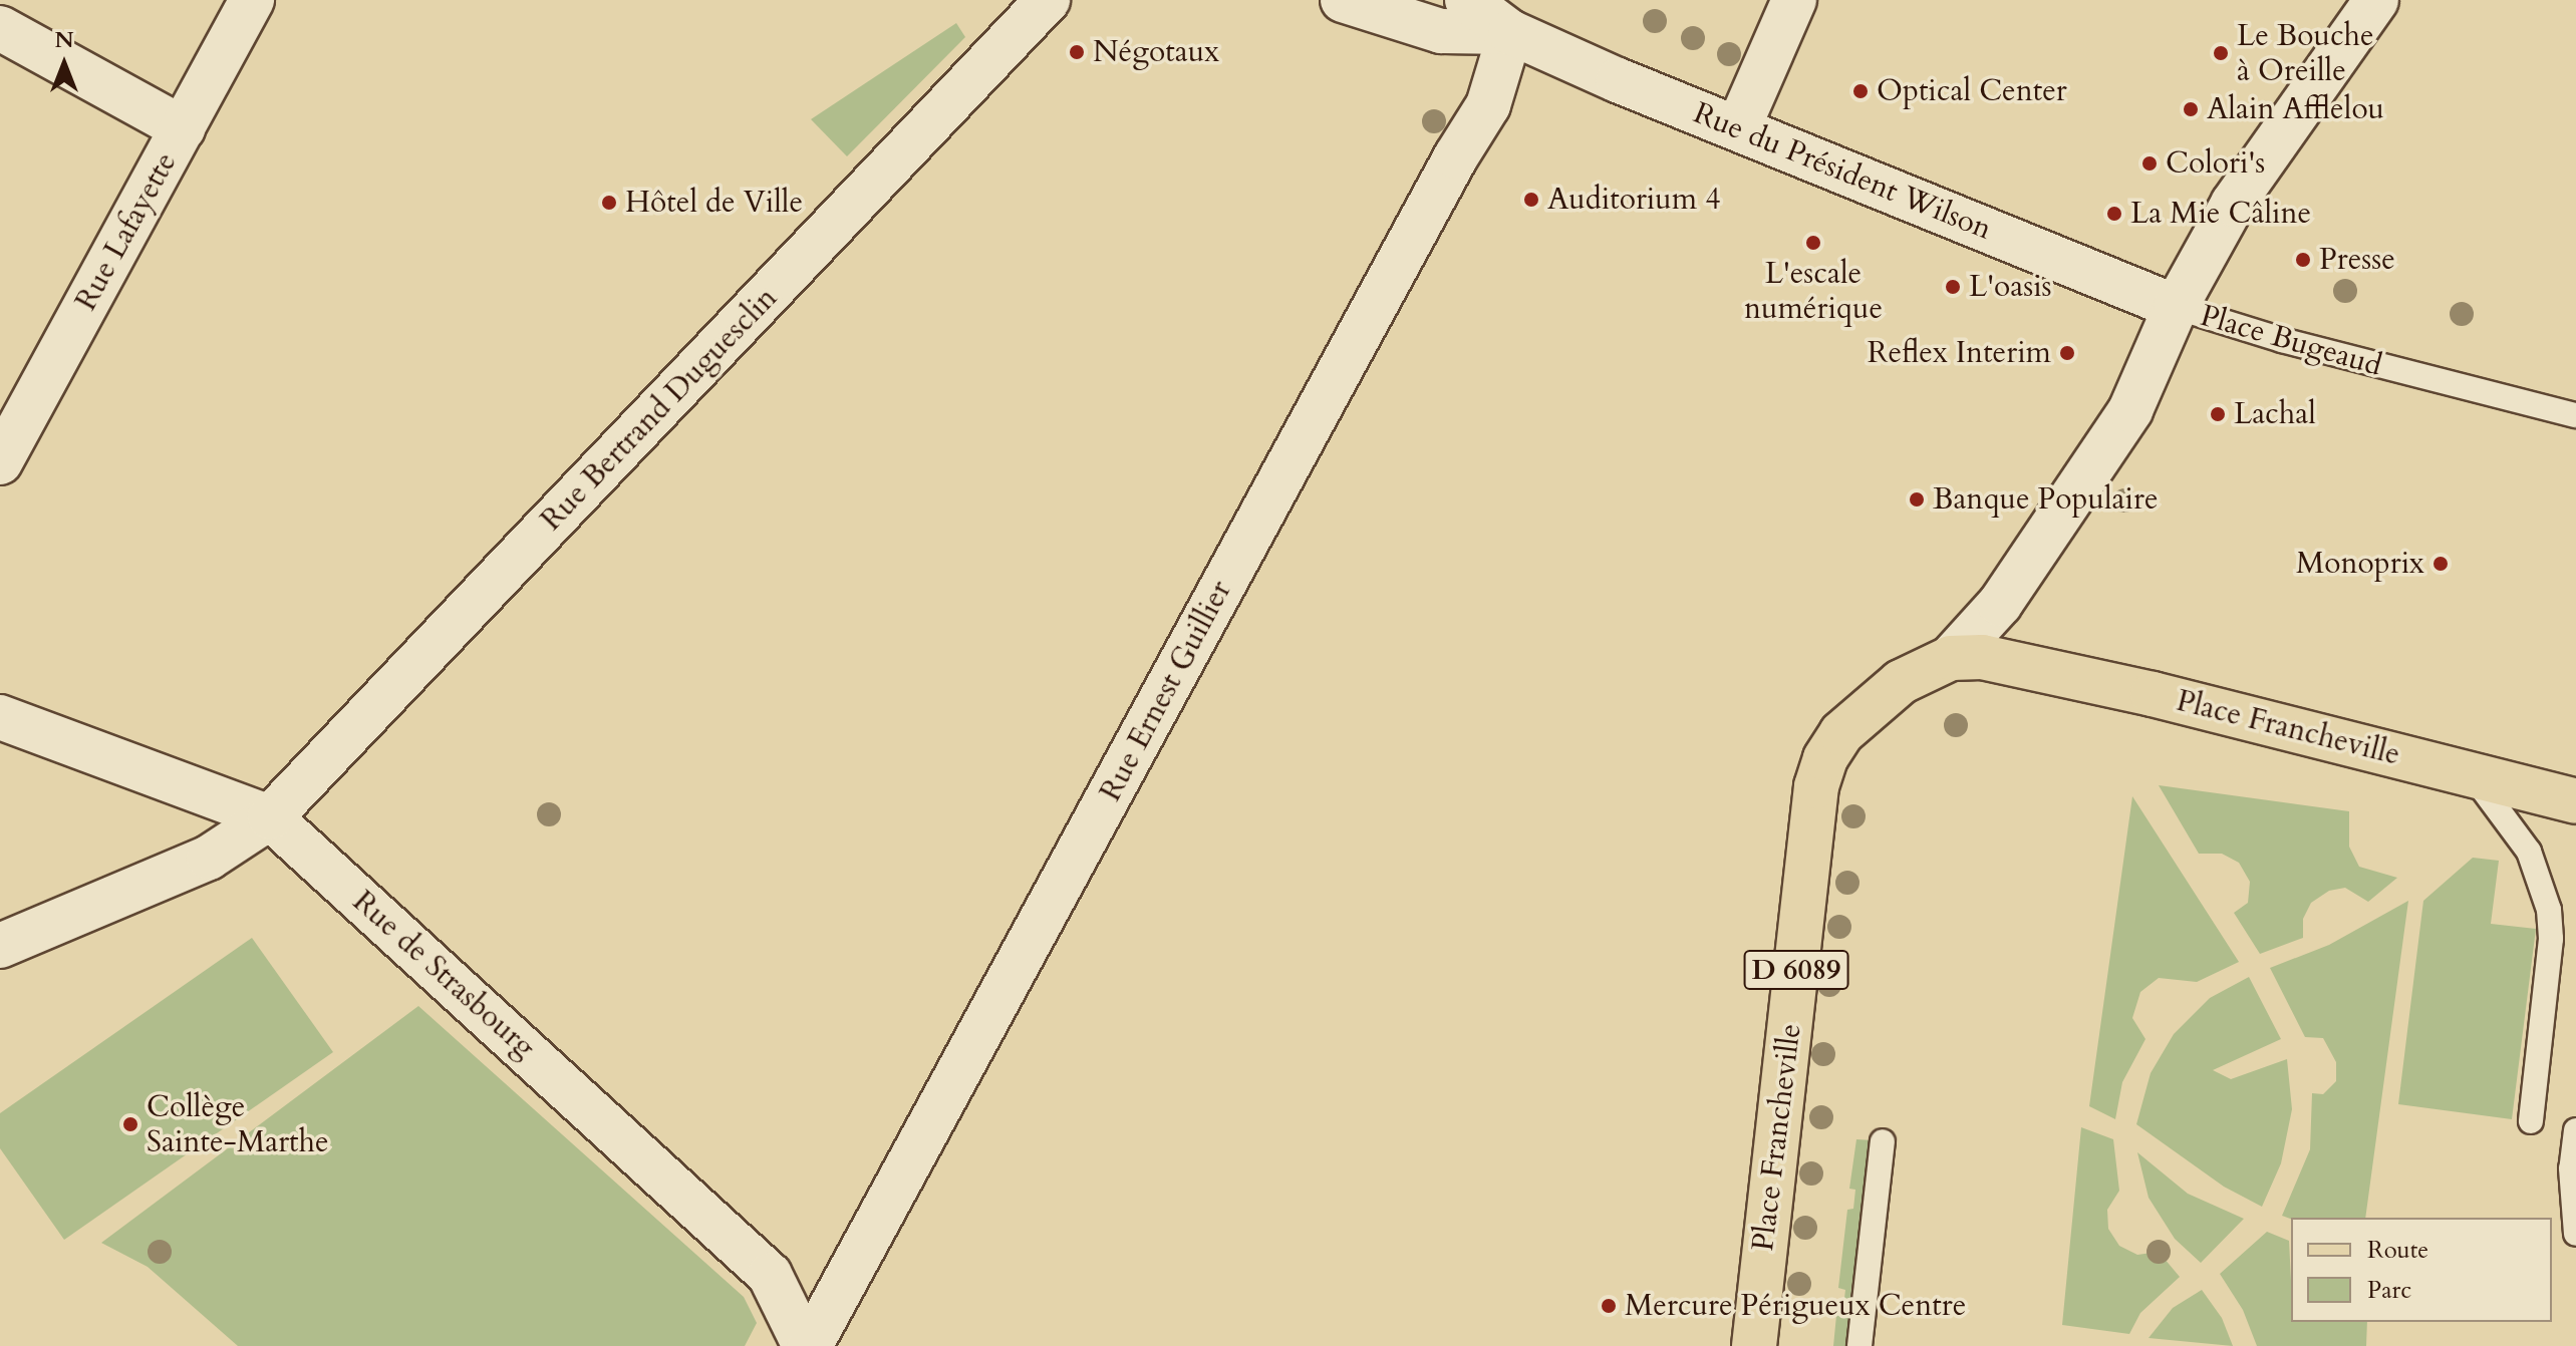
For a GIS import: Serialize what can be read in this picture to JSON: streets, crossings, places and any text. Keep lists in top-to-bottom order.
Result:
{
  "streets": {
    "main road": ["Place Francheville", "D 6089"],
    "street": [
      "Rue du Président Wilson",
      "Rue Lafayette",
      "Place Bugeaud",
      "Rue Bertrand Duguesclin",
      "Rue Ernest Guillier",
      "Rue de Strasbourg"
    ]
  },
  "crossings": [
    ["Rue du Président Wilson", "Place Bugeaud"],
    ["Rue du Président Wilson", "Rue Ernest Guillier"],
    ["Rue du Président Wilson", "Place Francheville"],
    ["Place Bugeaud", "Place Francheville"],
    ["Rue Bertrand Duguesclin", "Rue de Strasbourg"],
    ["Rue Ernest Guillier", "Rue de Strasbourg"]
  ],
  "places": [
    "Négotaux",
    "Le Bouche à Oreille",
    "Optical Center",
    "Alain Afflelou",
    "Colori's",
    "Auditorium 4",
    "Hôtel de Ville",
    "La Mie Câline",
    "L'escale numérique",
    "Presse",
    "L'oasis",
    "Reflex Interim",
    "Lachal",
    "Banque Populaire",
    "Monoprix",
    "Collège Sainte-Marthe",
    "Mercure Périgueux Centre"
  ],
  "legend": ["Route", "Parc"],
  "north": "top"
}
